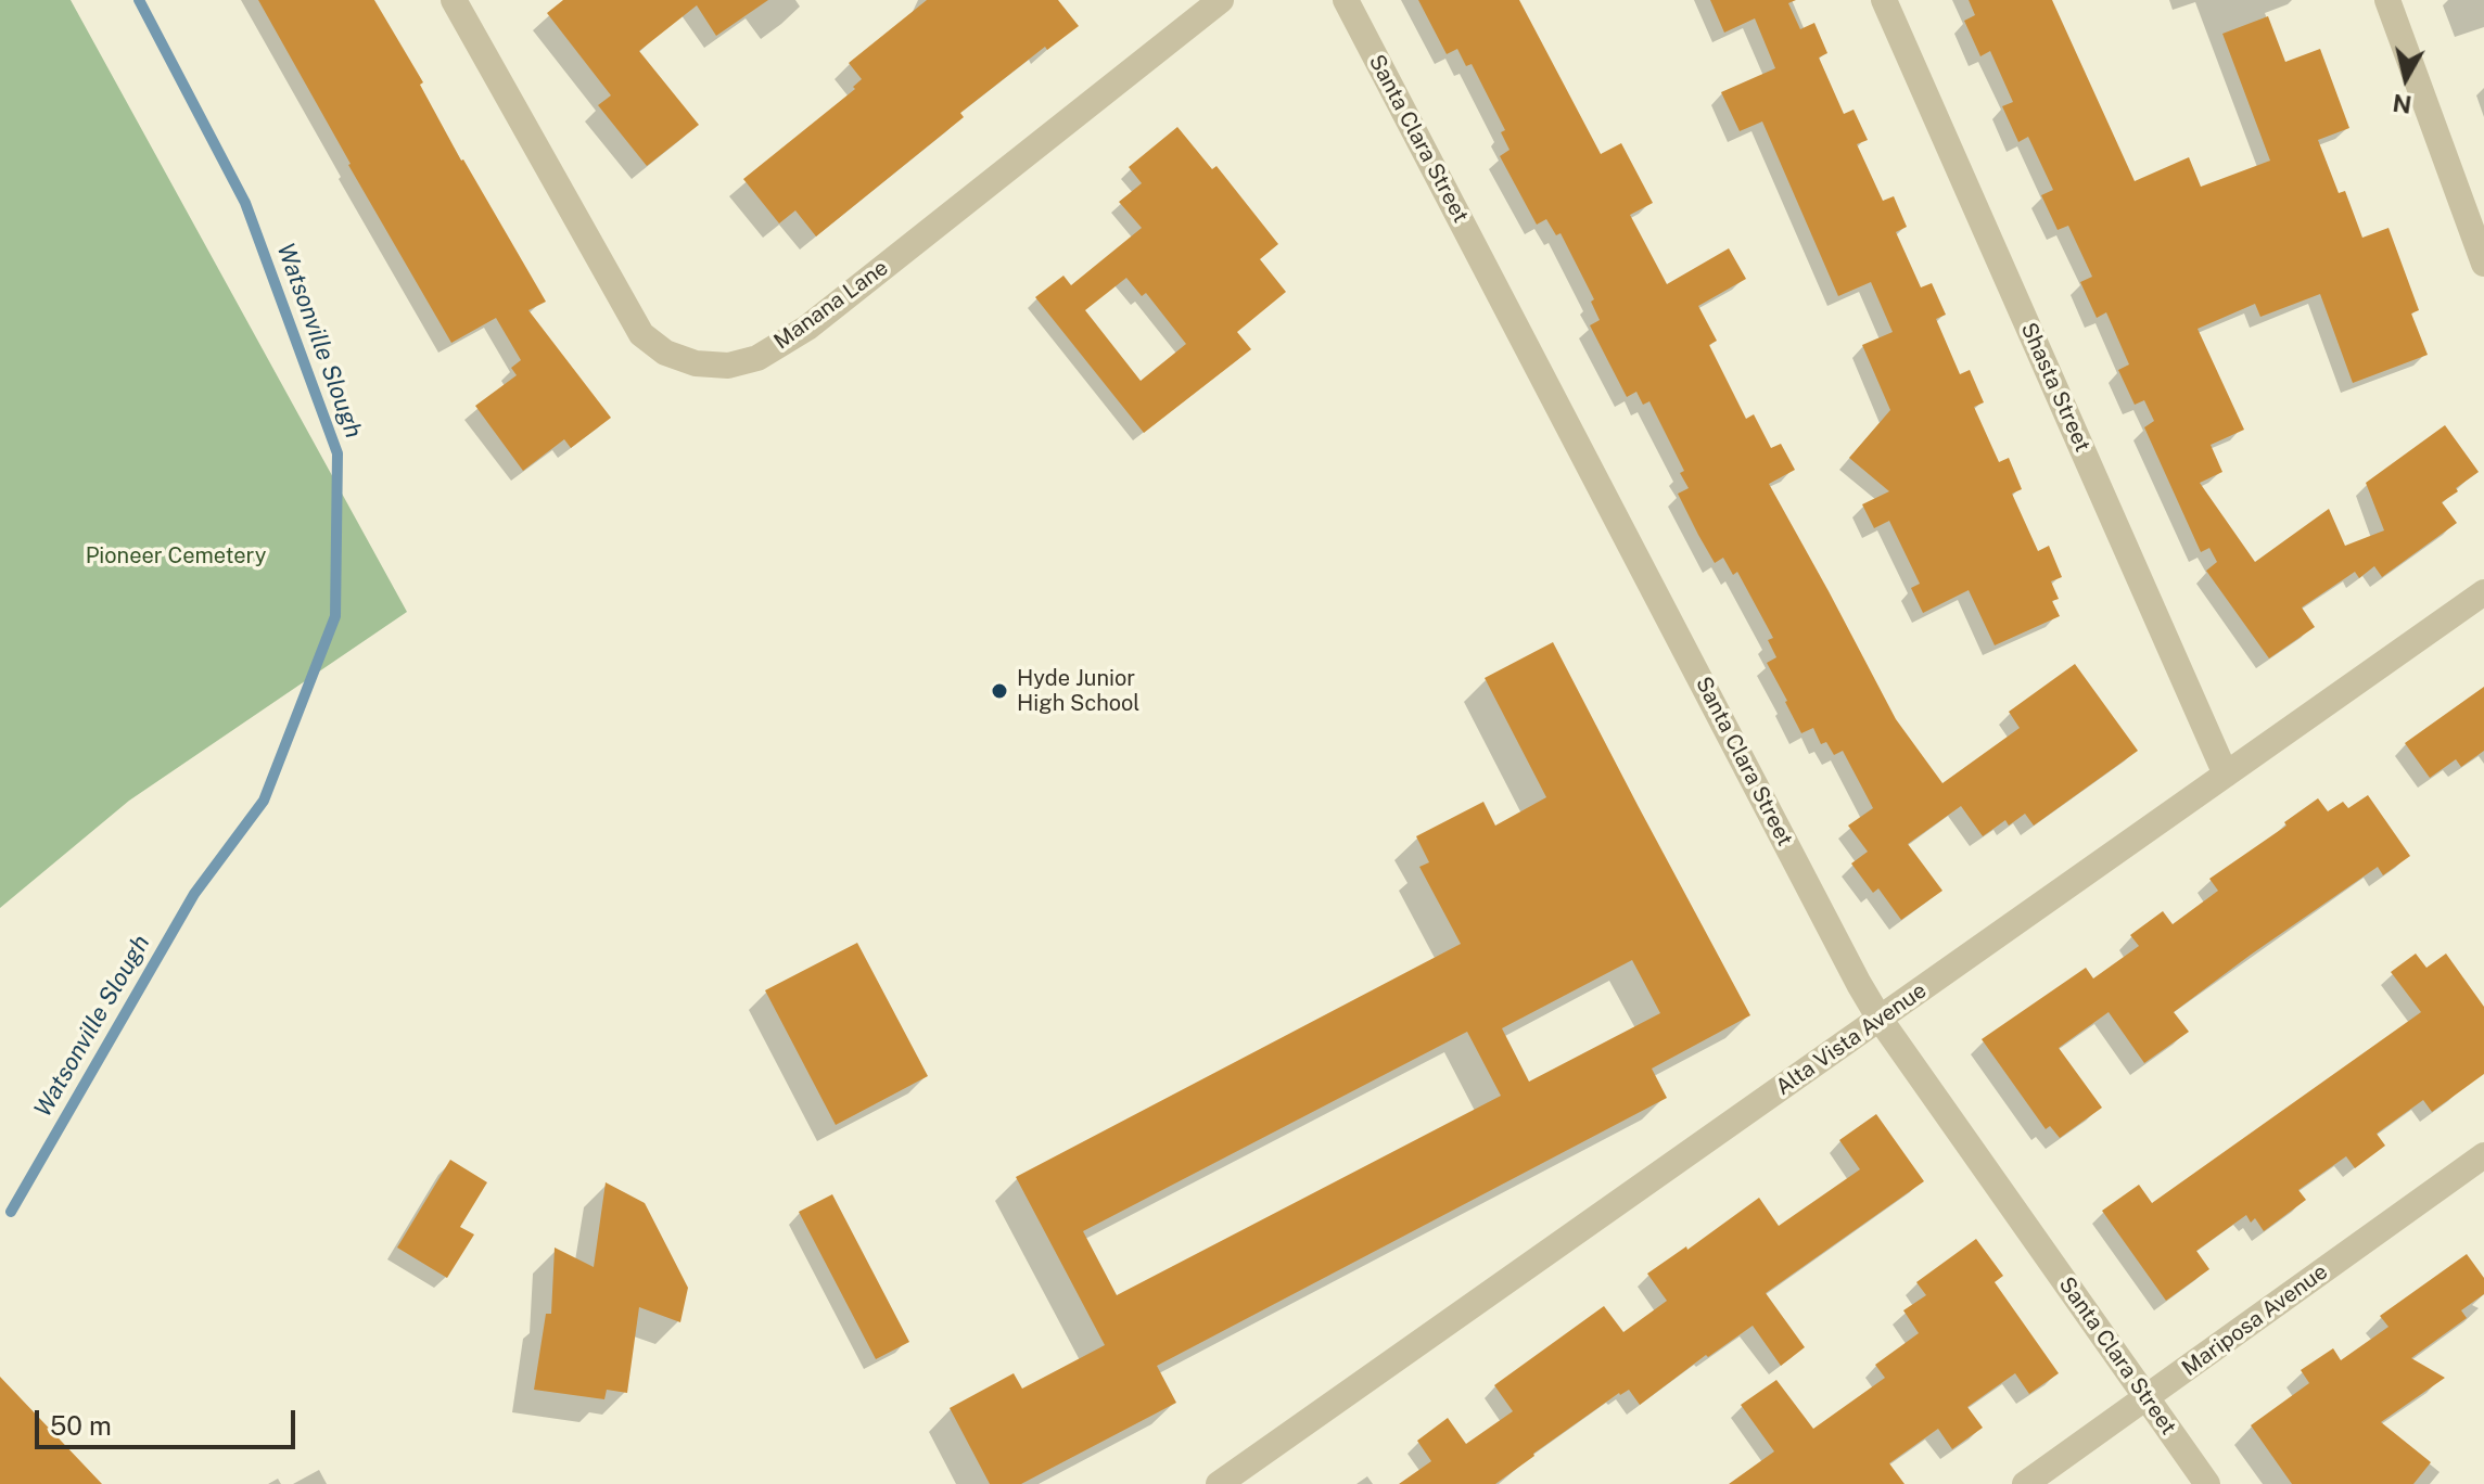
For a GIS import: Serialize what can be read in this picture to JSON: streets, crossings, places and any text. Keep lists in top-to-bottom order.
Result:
{
  "streets": {
    "street": [
      "Santa Clara Street",
      "Manana Lane",
      "Shasta Street",
      "Alta Vista Avenue",
      "Mariposa Avenue"
    ]
  },
  "crossings": [
    ["Santa Clara Street", "Alta Vista Avenue"],
    ["Santa Clara Street", "Mariposa Avenue"],
    ["Shasta Street", "Alta Vista Avenue"]
  ],
  "water": ["Watsonville Slough"],
  "parks": ["Pioneer Cemetery"],
  "places": ["Hyde Junior High School"],
  "scale_bar": "50 m",
  "north": "bottom"
}
